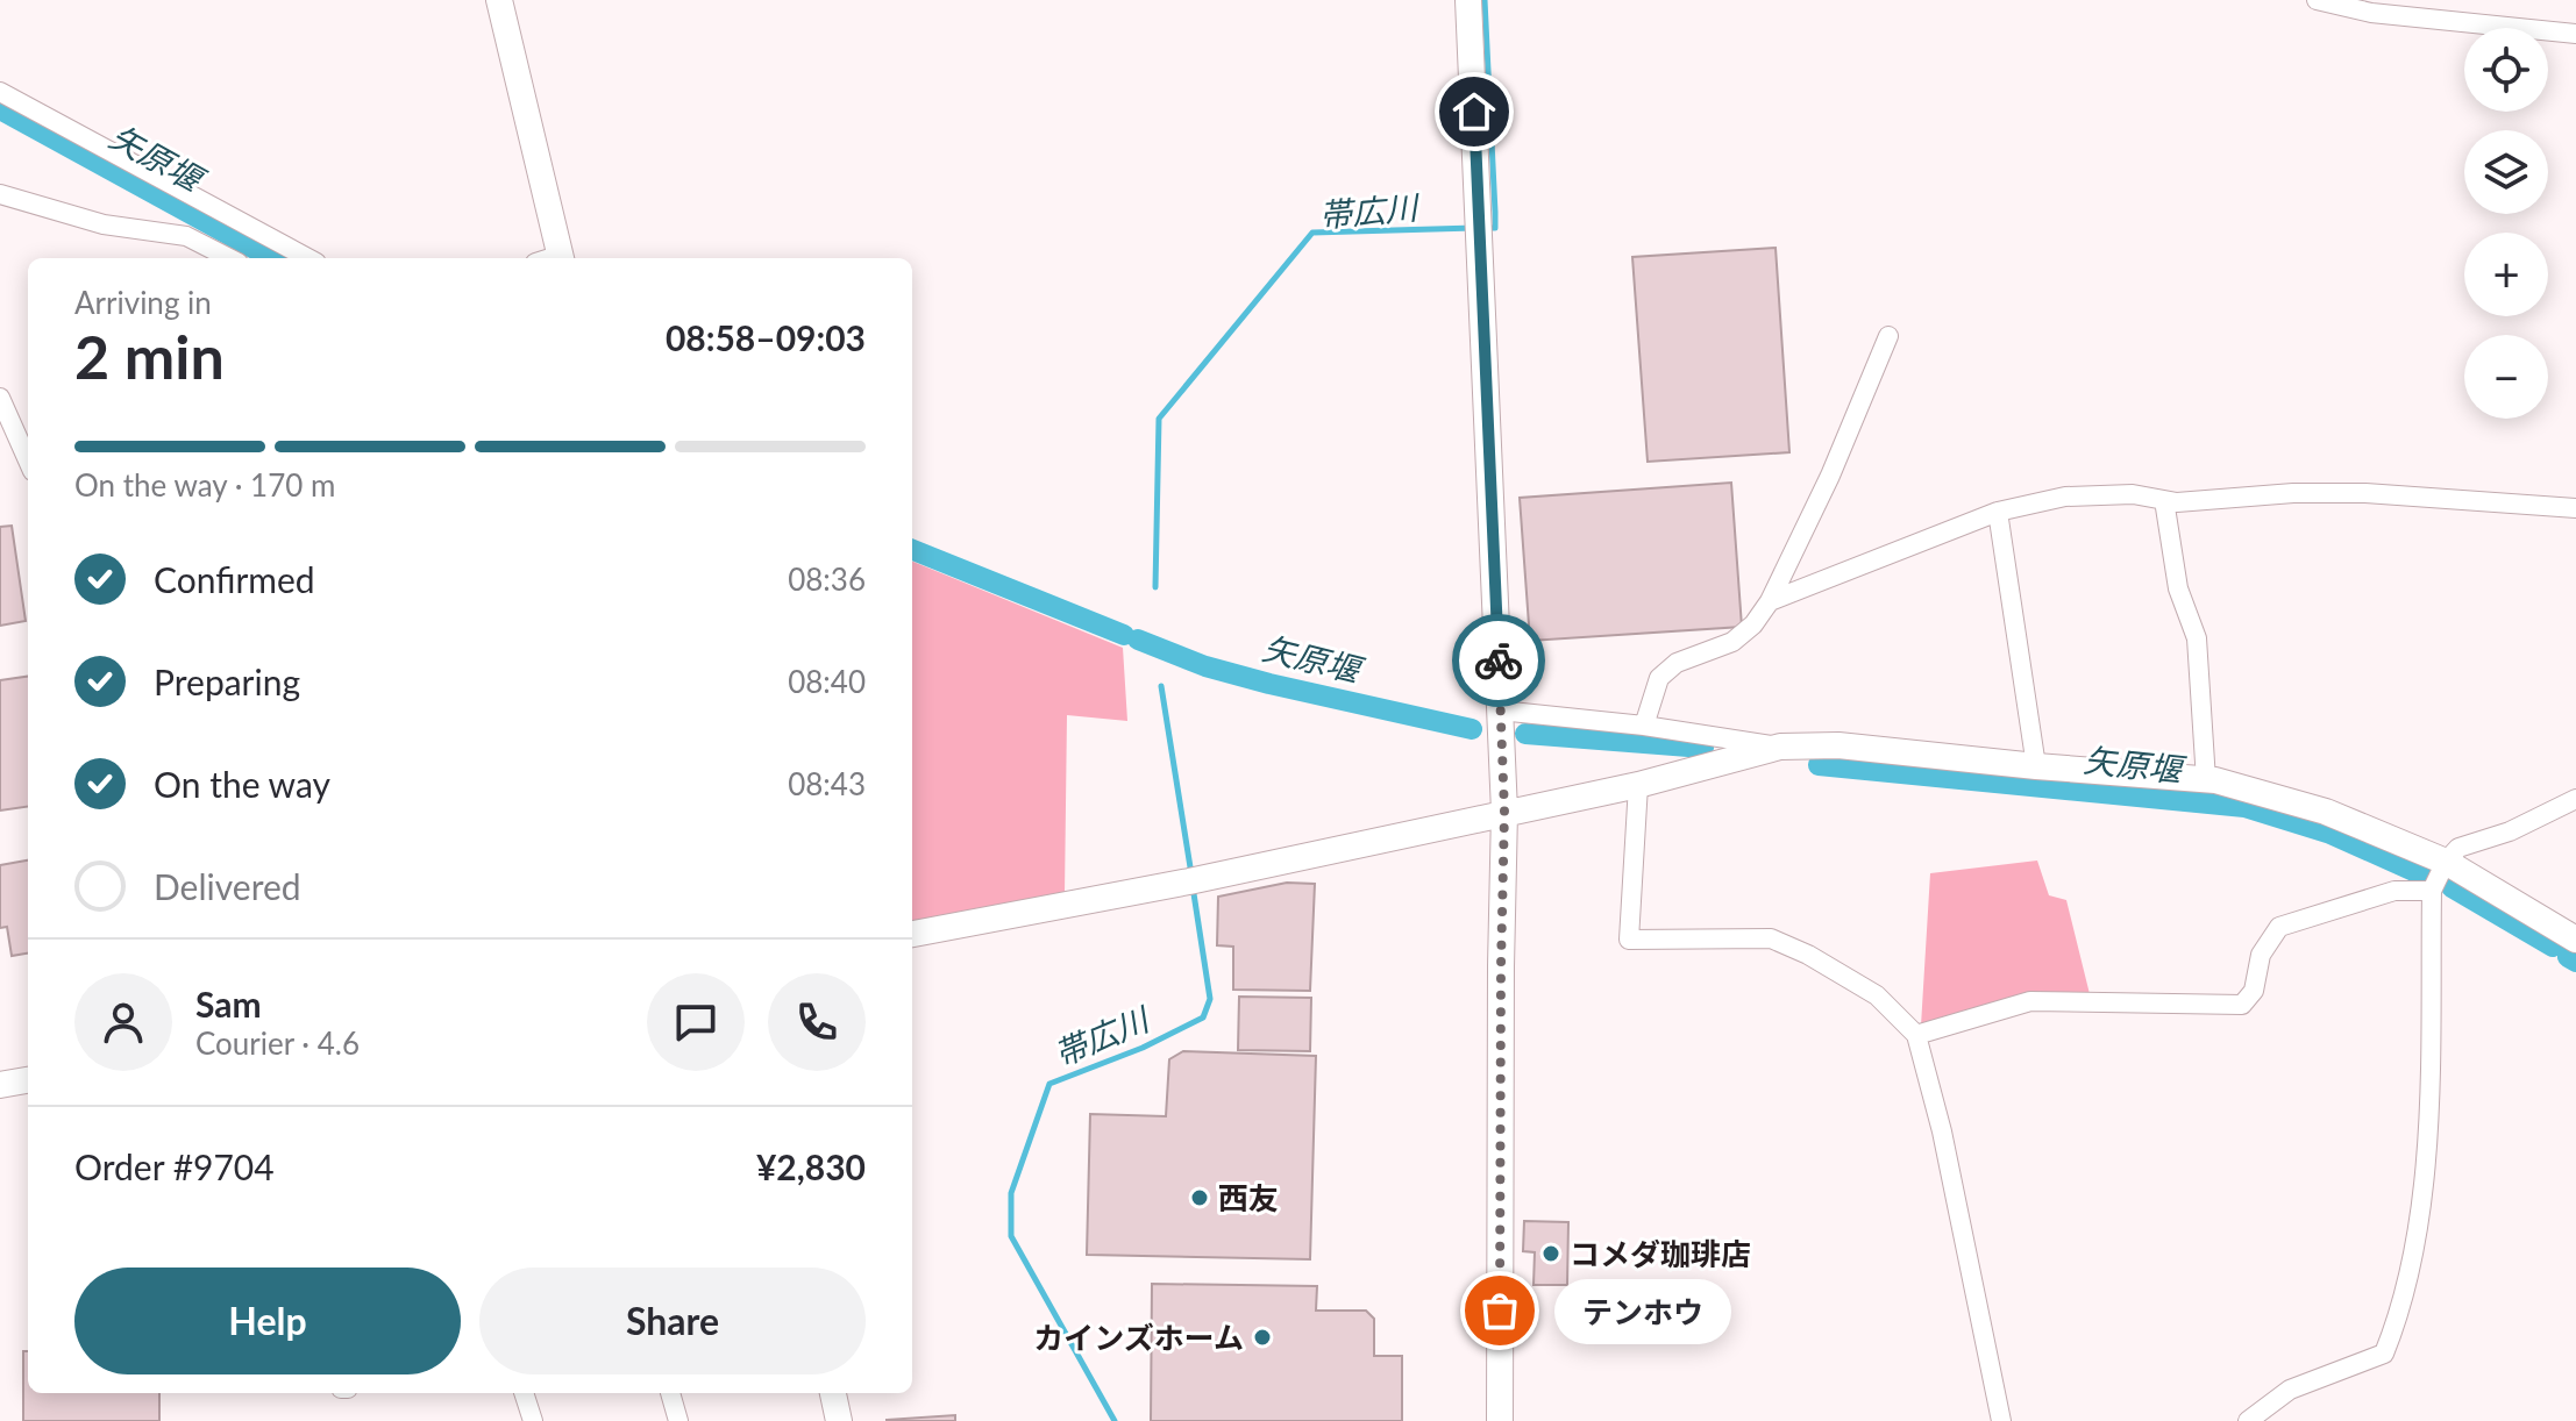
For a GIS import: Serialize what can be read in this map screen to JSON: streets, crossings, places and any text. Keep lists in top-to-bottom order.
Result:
{
  "water": ["矢原堰", "帯広川"],
  "places": [
    "西友",
    "コメダ珈琲店",
    "テンホウ",
    "カインズホーム"
  ],
  "page": {
    "map_buttons": ["+", "−"],
    "heading": ["2 min", "Arriving in", "08:58–09:03"],
    "panel": [
      "Sam",
      "Courier · 4.6",
      "Order #9704",
      "¥2,830"
    ],
    "bar": "On the way · 170 m",
    "list": [
      ["Confirmed", "08:36"],
      ["Preparing", "08:40"],
      ["On the way", "08:43"],
      "Delivered"
    ],
    "buttons": ["Help", "Share"],
    "bubble": "テンホウ"
  }
}
